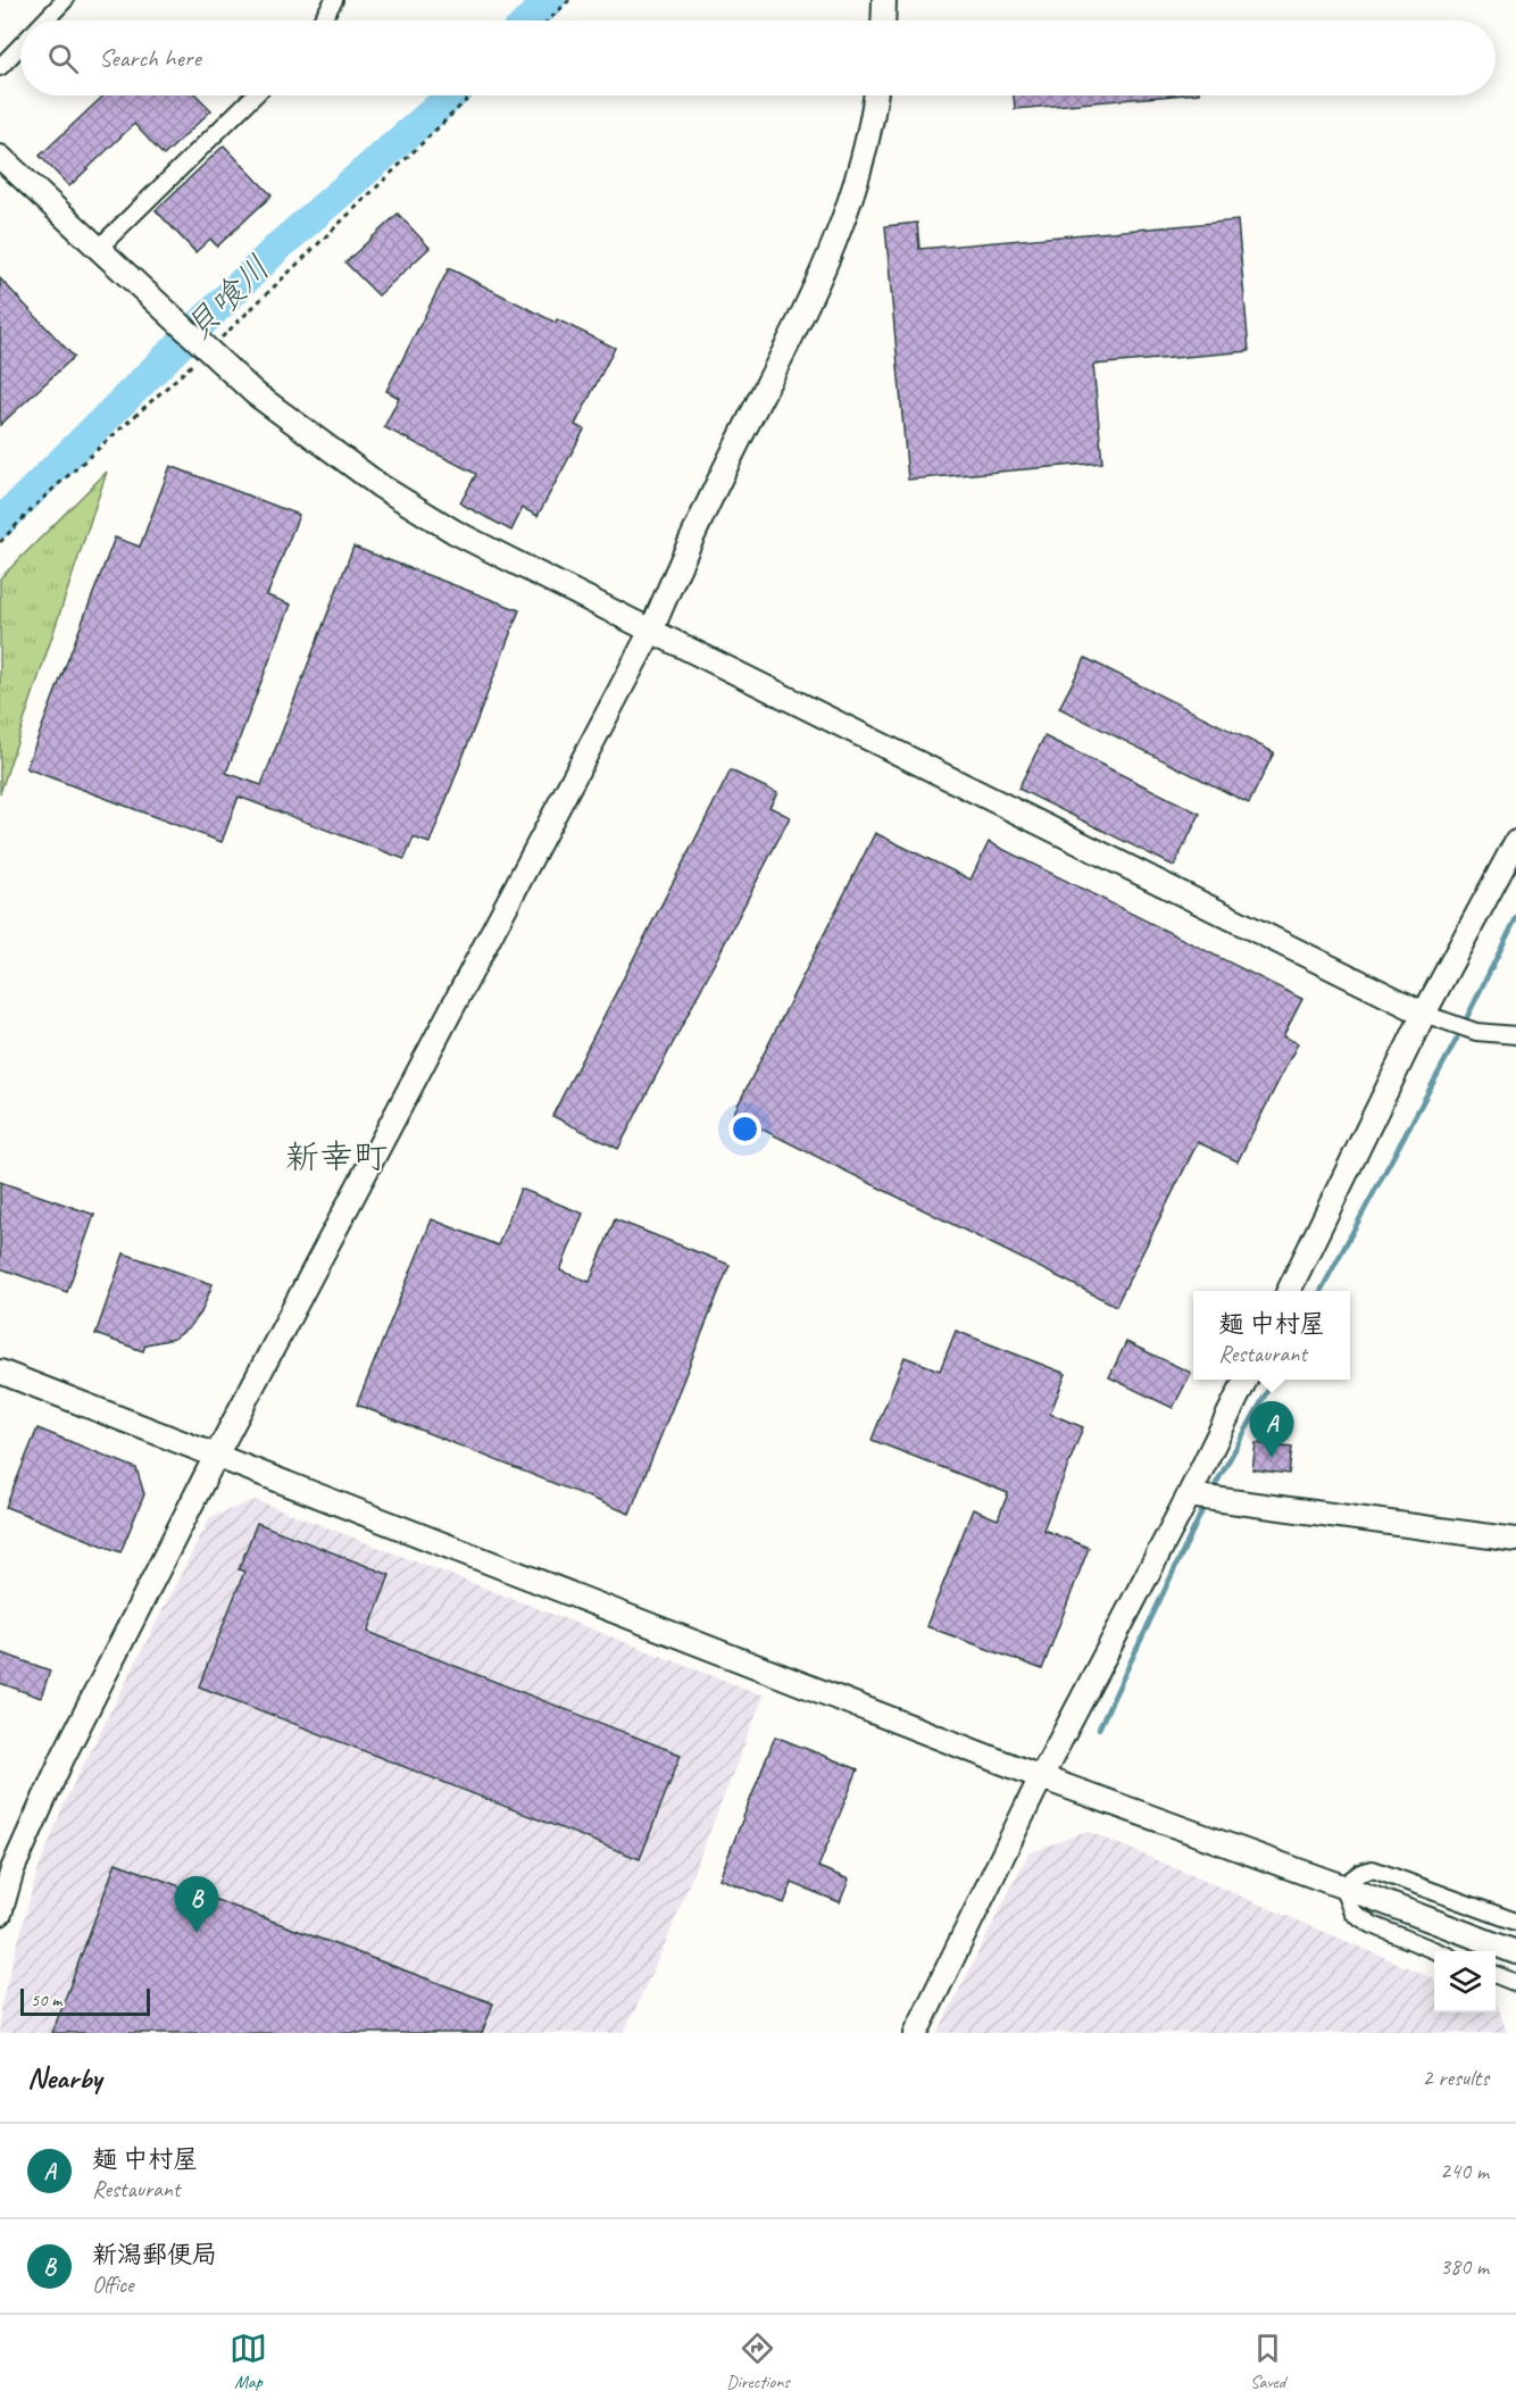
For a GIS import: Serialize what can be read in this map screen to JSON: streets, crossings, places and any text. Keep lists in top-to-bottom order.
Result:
{
  "districts": ["新幸町"],
  "water": ["貝喰川"],
  "scale_bar": "50 m",
  "page": {
    "search": "Search here",
    "popup": ["麺 中村屋", "Restaurant"],
    "pins": ["A", "B"],
    "scale": "50 m",
    "heading": ["Nearby", "2 results"],
    "list": [
      {
        "mark": "A",
        "name": "麺 中村屋",
        "note": "Restaurant",
        "value": "240 m"
      },
      {
        "mark": "B",
        "name": "新潟郵便局",
        "note": "Office",
        "value": "380 m"
      }
    ],
    "nav": ["Map", "Directions", "Saved"]
  }
}
